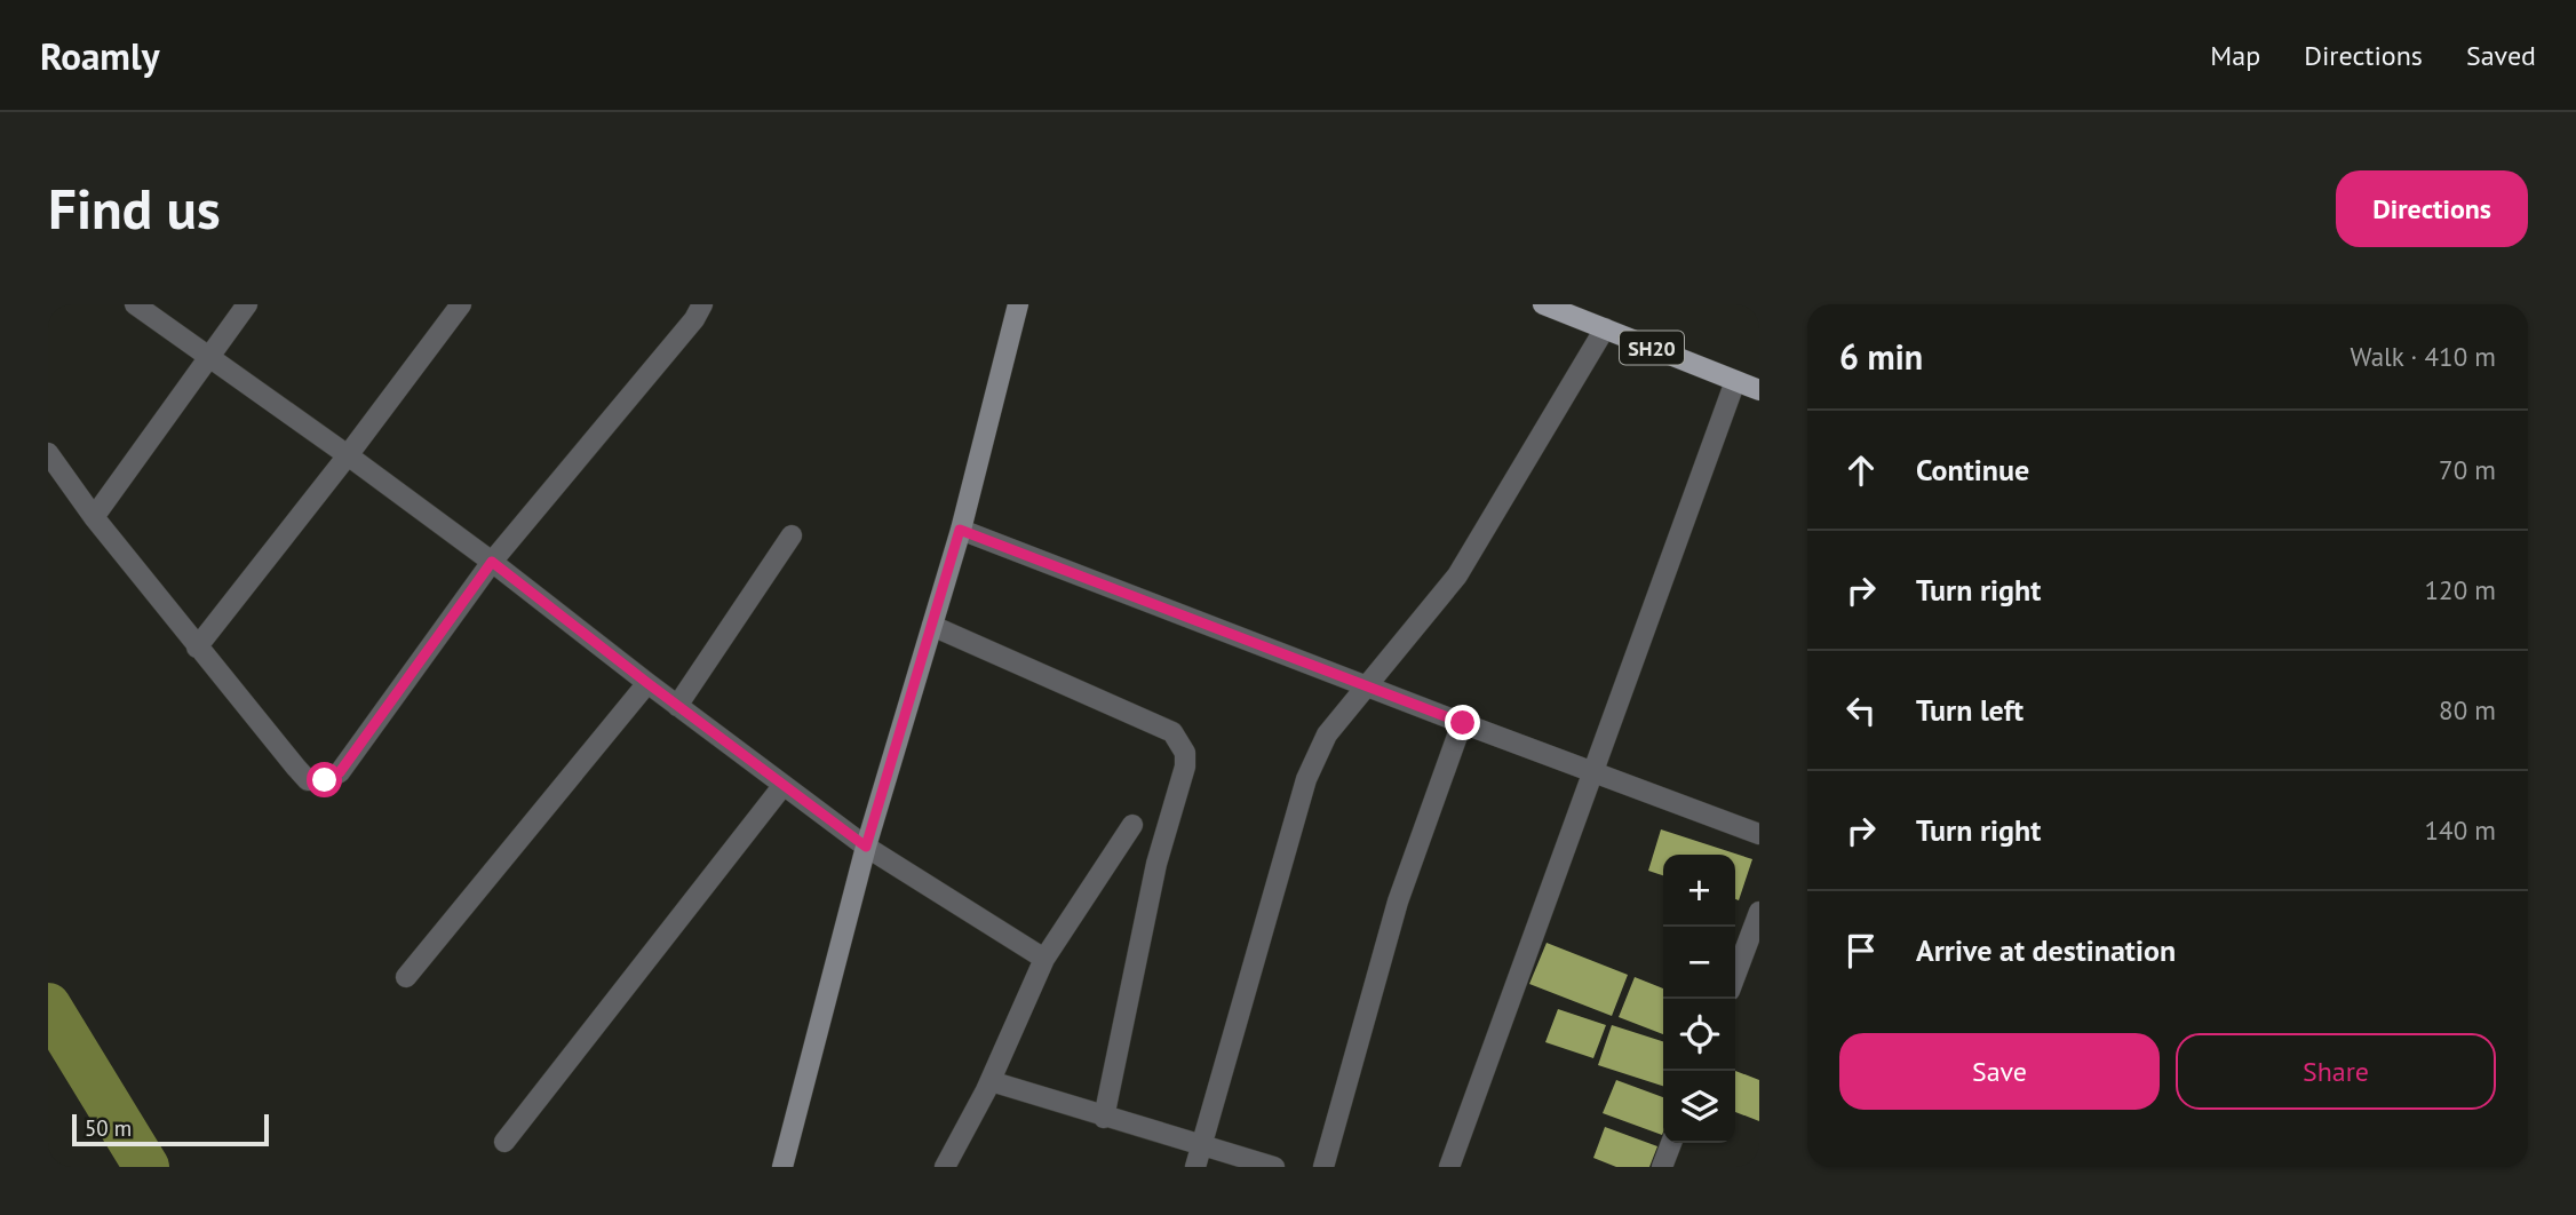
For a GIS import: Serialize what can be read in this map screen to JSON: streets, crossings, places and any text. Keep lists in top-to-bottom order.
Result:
{
  "streets": {
    "main road": ["SH20"]
  },
  "scale_bar": "50 m",
  "page": {
    "header": "Roamly",
    "nav": ["Map", "Directions", "Saved"],
    "buttons": [
      "Directions",
      ["Save", "Share"]
    ],
    "title": "Find us",
    "heading": ["6 min", "Walk · 410 m"],
    "list": [
      ["Continue", "70 m"],
      ["Turn right", "120 m"],
      ["Turn left", "80 m"],
      ["Turn right", "140 m"],
      "Arrive at destination"
    ],
    "map_buttons": ["+", "−"],
    "scale": "50 m"
  }
}
